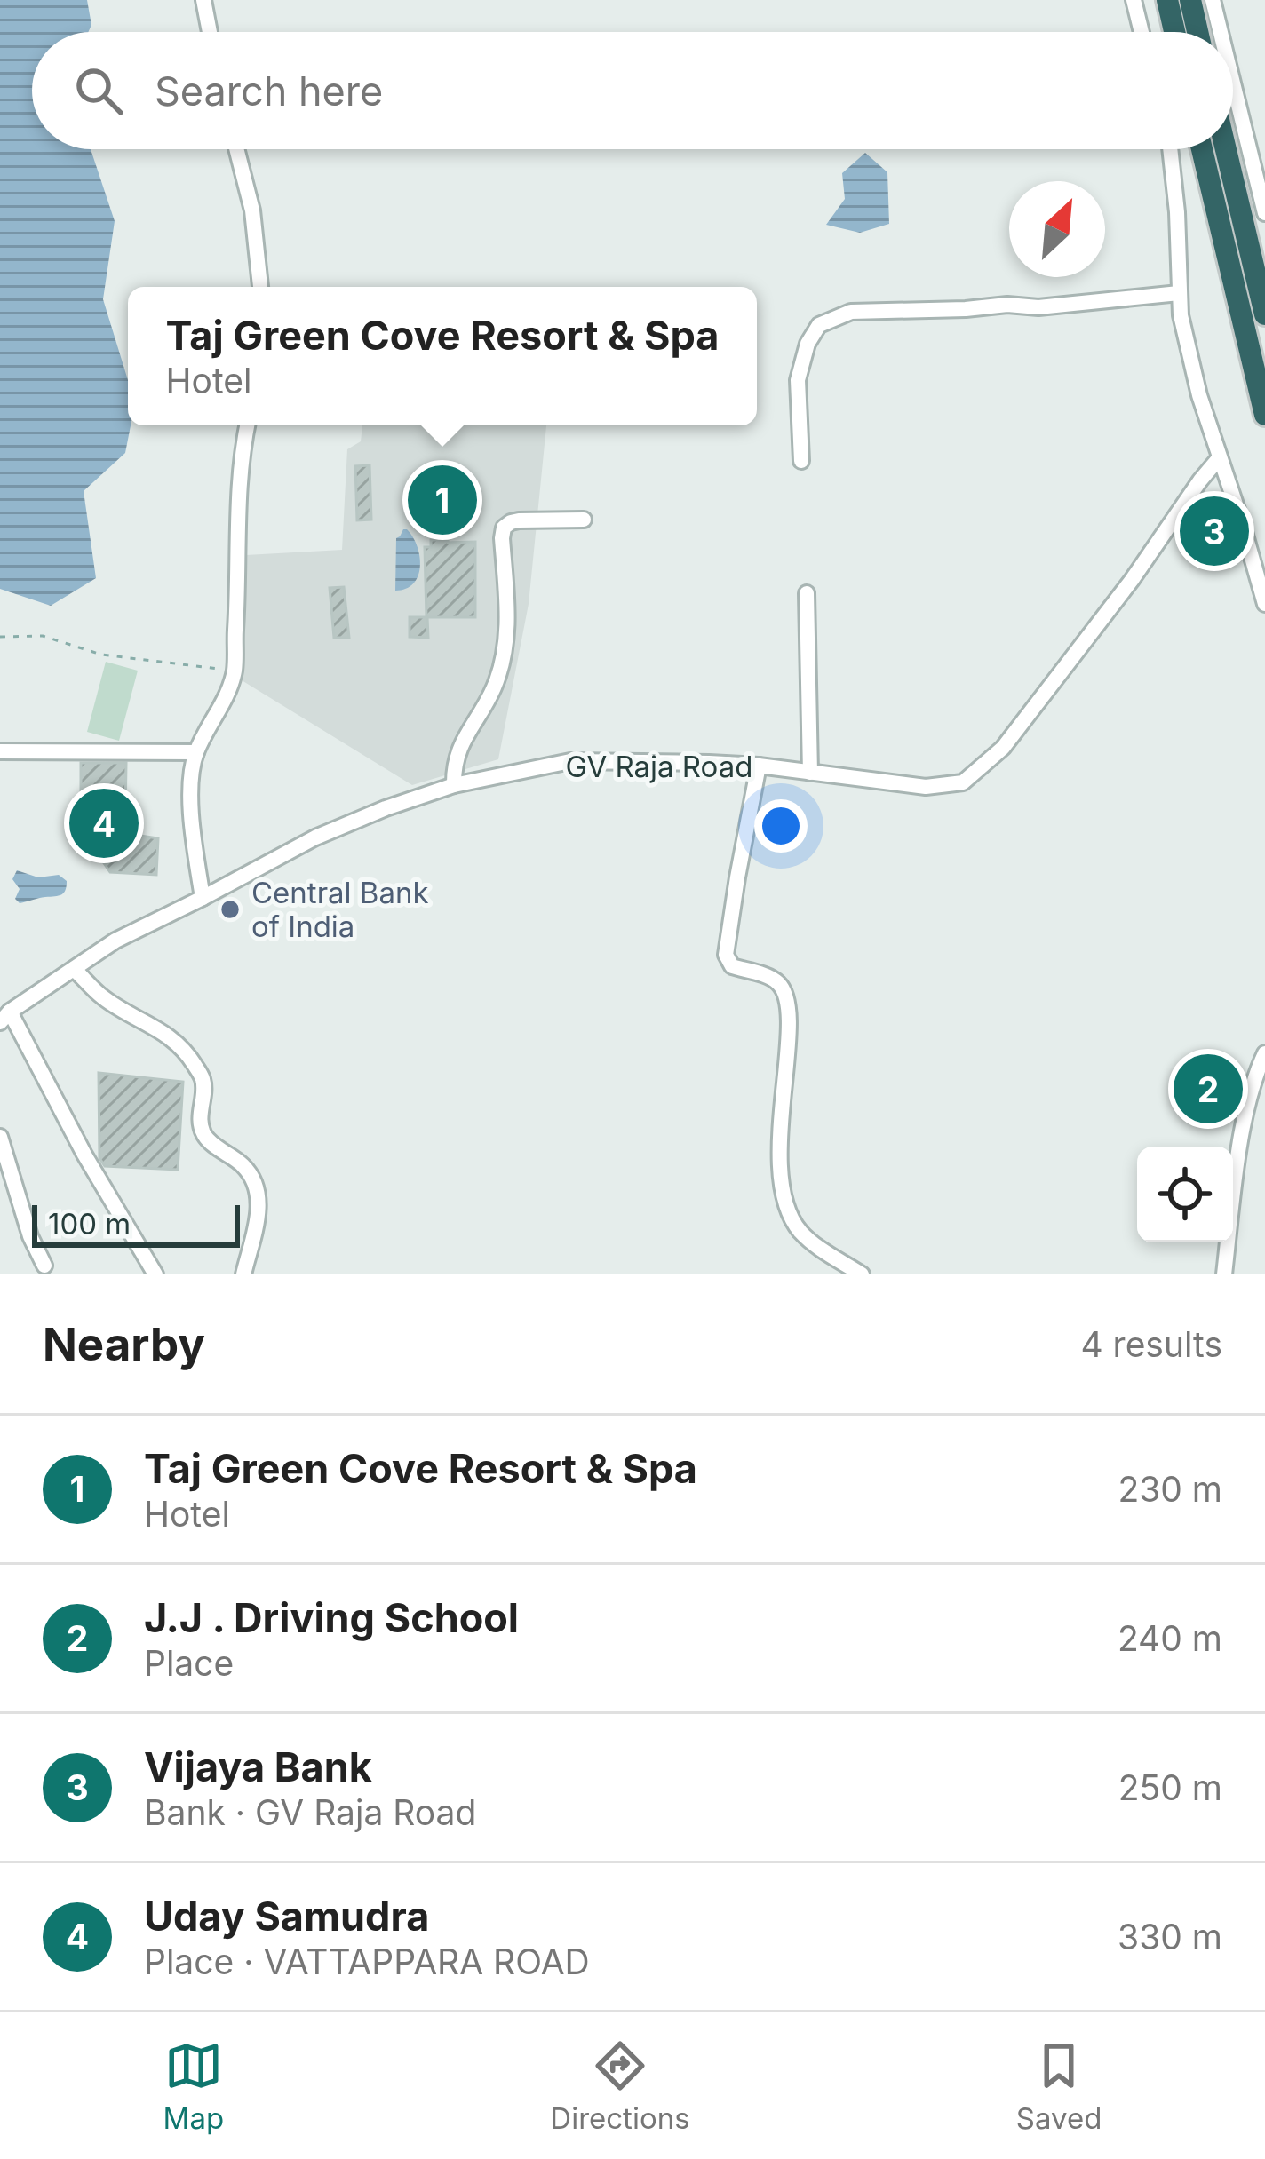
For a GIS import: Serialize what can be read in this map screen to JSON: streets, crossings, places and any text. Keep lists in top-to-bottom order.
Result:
{
  "streets": {
    "street": ["GV Raja Road"]
  },
  "places": ["Central Bank of India"],
  "scale_bar": "100 m",
  "north": "top right",
  "page": {
    "search": "Search here",
    "popup": ["Taj Green Cove Resort & Spa", "Hotel"],
    "pins": [
      "1",
      "3",
      "4",
      "2"
    ],
    "scale": "100 m",
    "heading": ["Nearby", "4 results"],
    "list": [
      {
        "mark": "1",
        "name": "Taj Green Cove Resort & Spa",
        "note": "Hotel",
        "value": "230 m"
      },
      {
        "mark": "2",
        "name": "J.J . Driving School",
        "note": "Place",
        "value": "240 m"
      },
      {
        "mark": "3",
        "name": "Vijaya Bank",
        "note": "Bank · GV Raja Road",
        "value": "250 m"
      },
      {
        "mark": "4",
        "name": "Uday Samudra",
        "note": "Place · VATTAPPARA ROAD",
        "value": "330 m"
      }
    ],
    "nav": ["Map", "Directions", "Saved"]
  }
}
